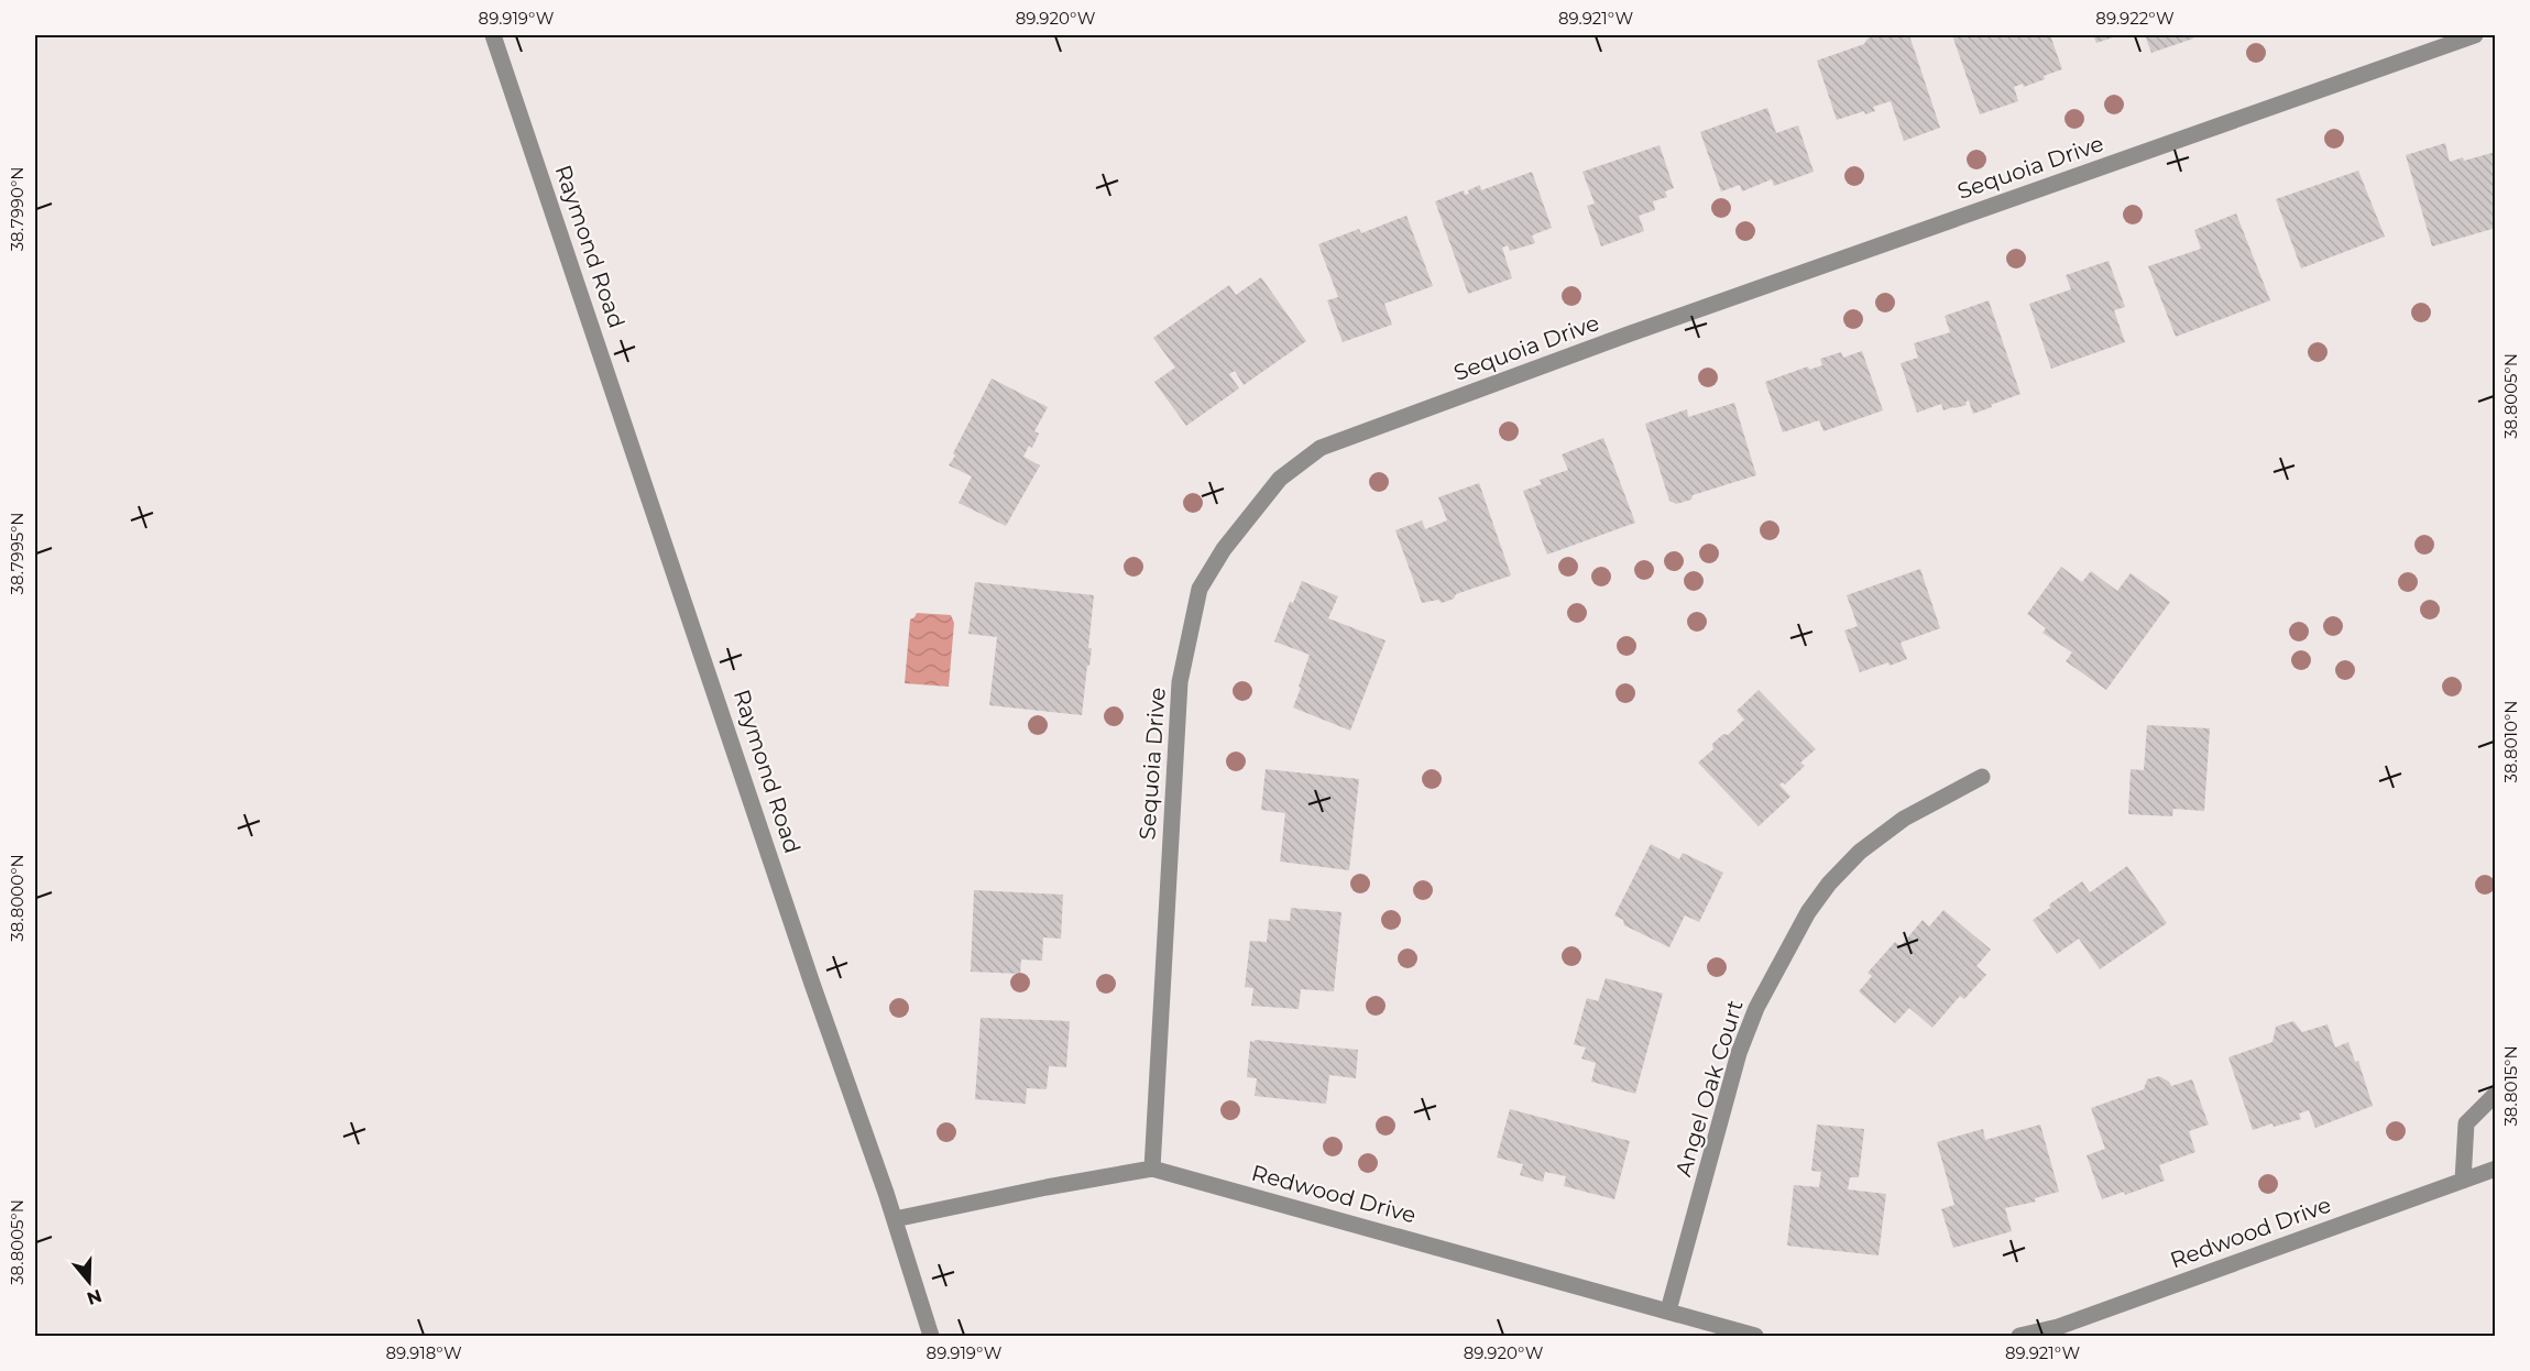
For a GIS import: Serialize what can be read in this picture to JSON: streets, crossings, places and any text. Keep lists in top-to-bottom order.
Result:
{
  "streets": {
    "street": [
      "Sequoia Drive",
      "Raymond Road",
      "Angel Oak Court",
      "Redwood Drive"
    ]
  },
  "crossings": [
    ["Sequoia Drive", "Redwood Drive"],
    ["Raymond Road", "Redwood Drive"],
    ["Angel Oak Court", "Redwood Drive"]
  ],
  "north": "bottom",
  "coordinates": [
    "89.919°W",
    "89.920°W",
    "89.921°W",
    "89.922°W",
    "38.7990°N",
    "38.8005°N",
    "38.7995°N",
    "38.8010°N",
    "38.8000°N",
    "38.8015°N",
    "89.918°W"
  ]
}
